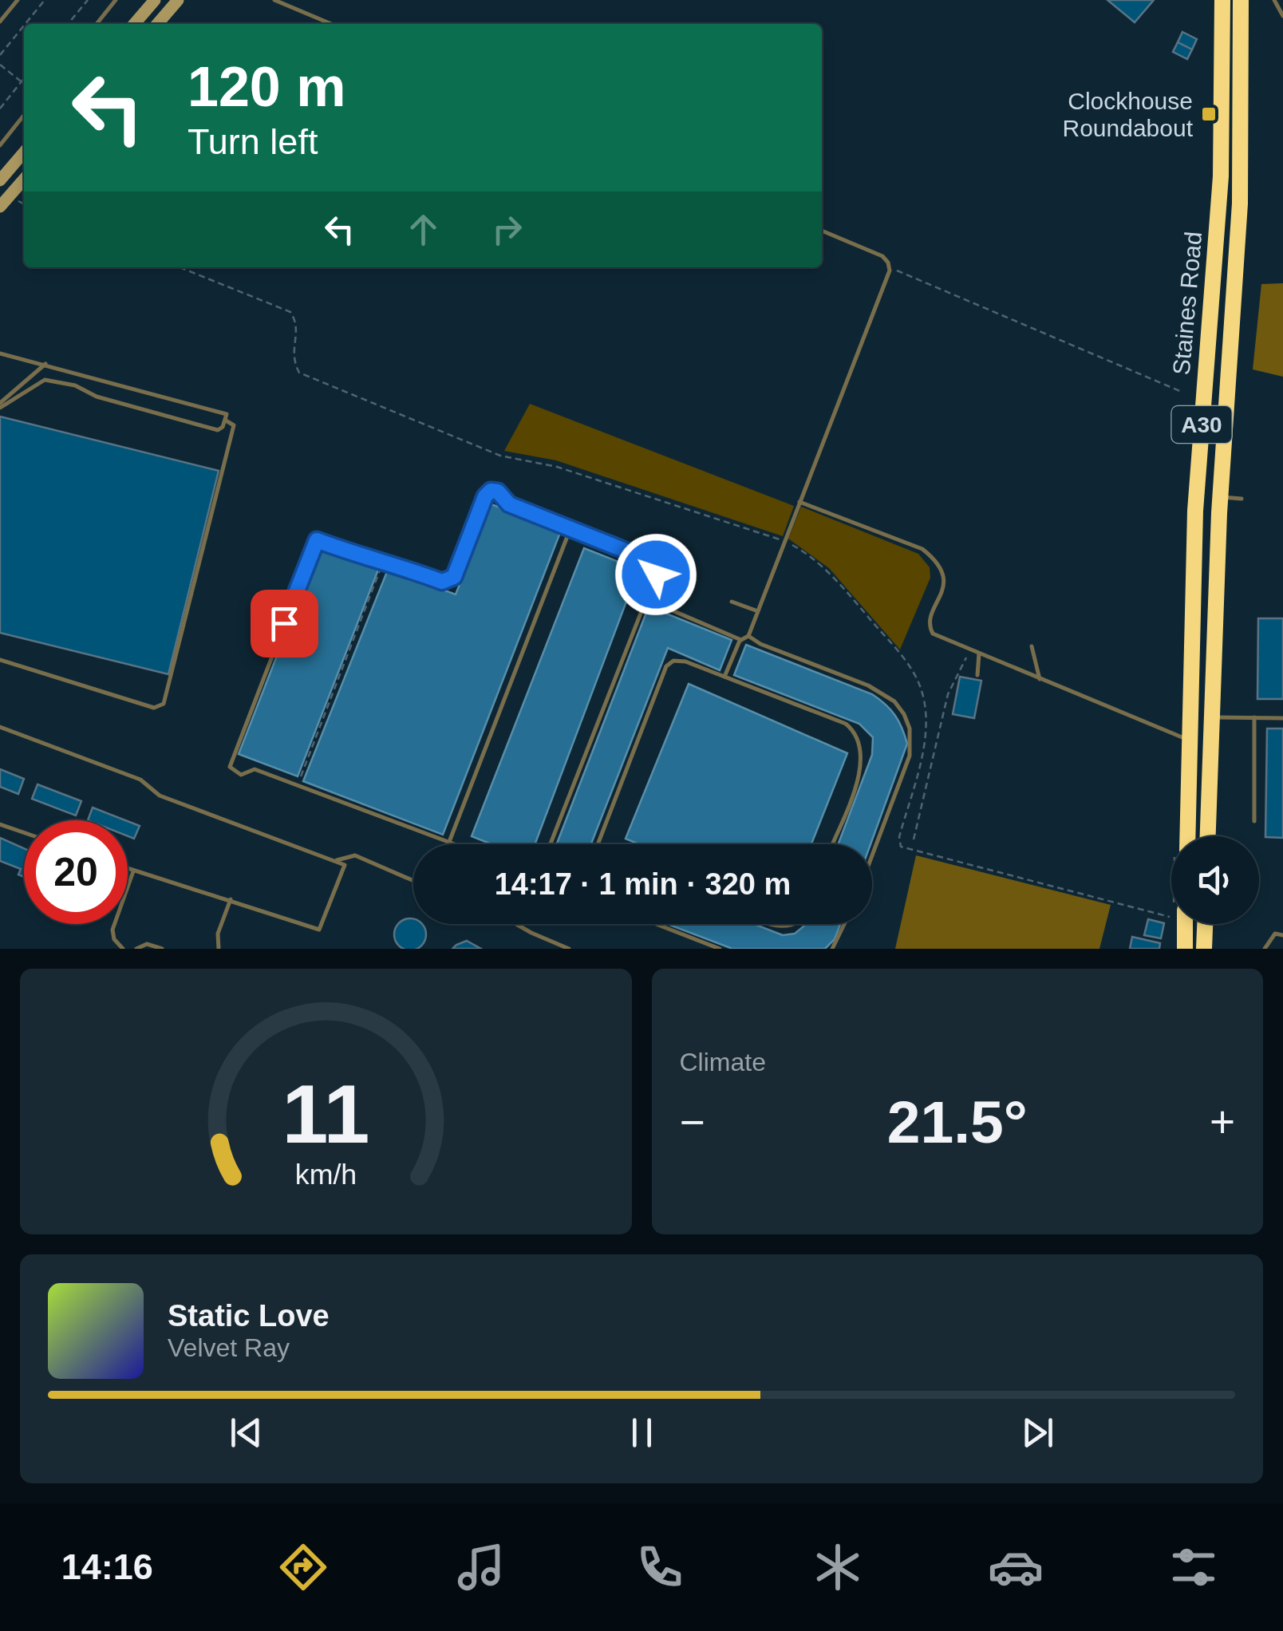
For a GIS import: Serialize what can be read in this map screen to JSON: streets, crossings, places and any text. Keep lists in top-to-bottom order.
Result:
{
  "streets": {
    "highway": ["Staines Road", "A30"]
  },
  "places": {
    "transit": ["Clockhouse Roundabout"]
  },
  "page": {
    "turn": ["120 m", "Turn left"],
    "limit": "20",
    "trip": "14:17 · 1 min · 320 m",
    "tile": "Climate",
    "heat": ["−", "21.5°", "+"],
    "song": ["Static Love", "Velvet Ray"],
    "tabs": "14:16",
    "gauge": ["11", "km/h"]
  }
}
